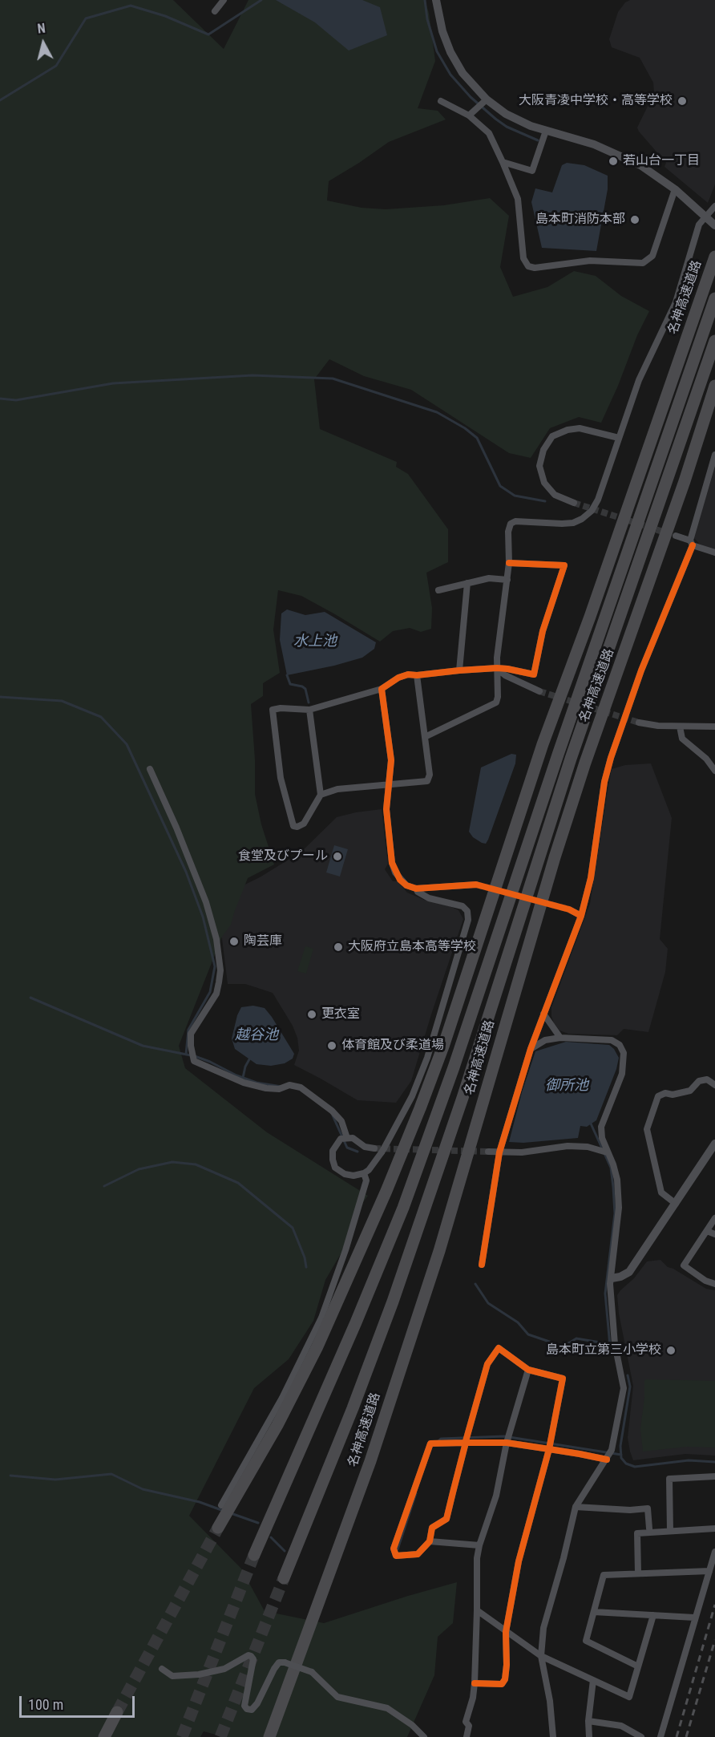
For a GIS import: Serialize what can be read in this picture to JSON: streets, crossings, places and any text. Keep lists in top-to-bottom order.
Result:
{
  "streets": {
    "highway": ["名神高速道路"]
  },
  "water": ["水上池", "越谷池", "御所池"],
  "places": [
    "大阪青凌中学校・高等学校",
    "若山台一丁目",
    "島本町消防本部",
    "食堂及びプール",
    "陶芸庫",
    "大阪府立島本高等学校",
    "更衣室",
    "体育館及び柔道場",
    "島本町立第三小学校"
  ],
  "scale_bar": "100 m",
  "north": "top"
}
